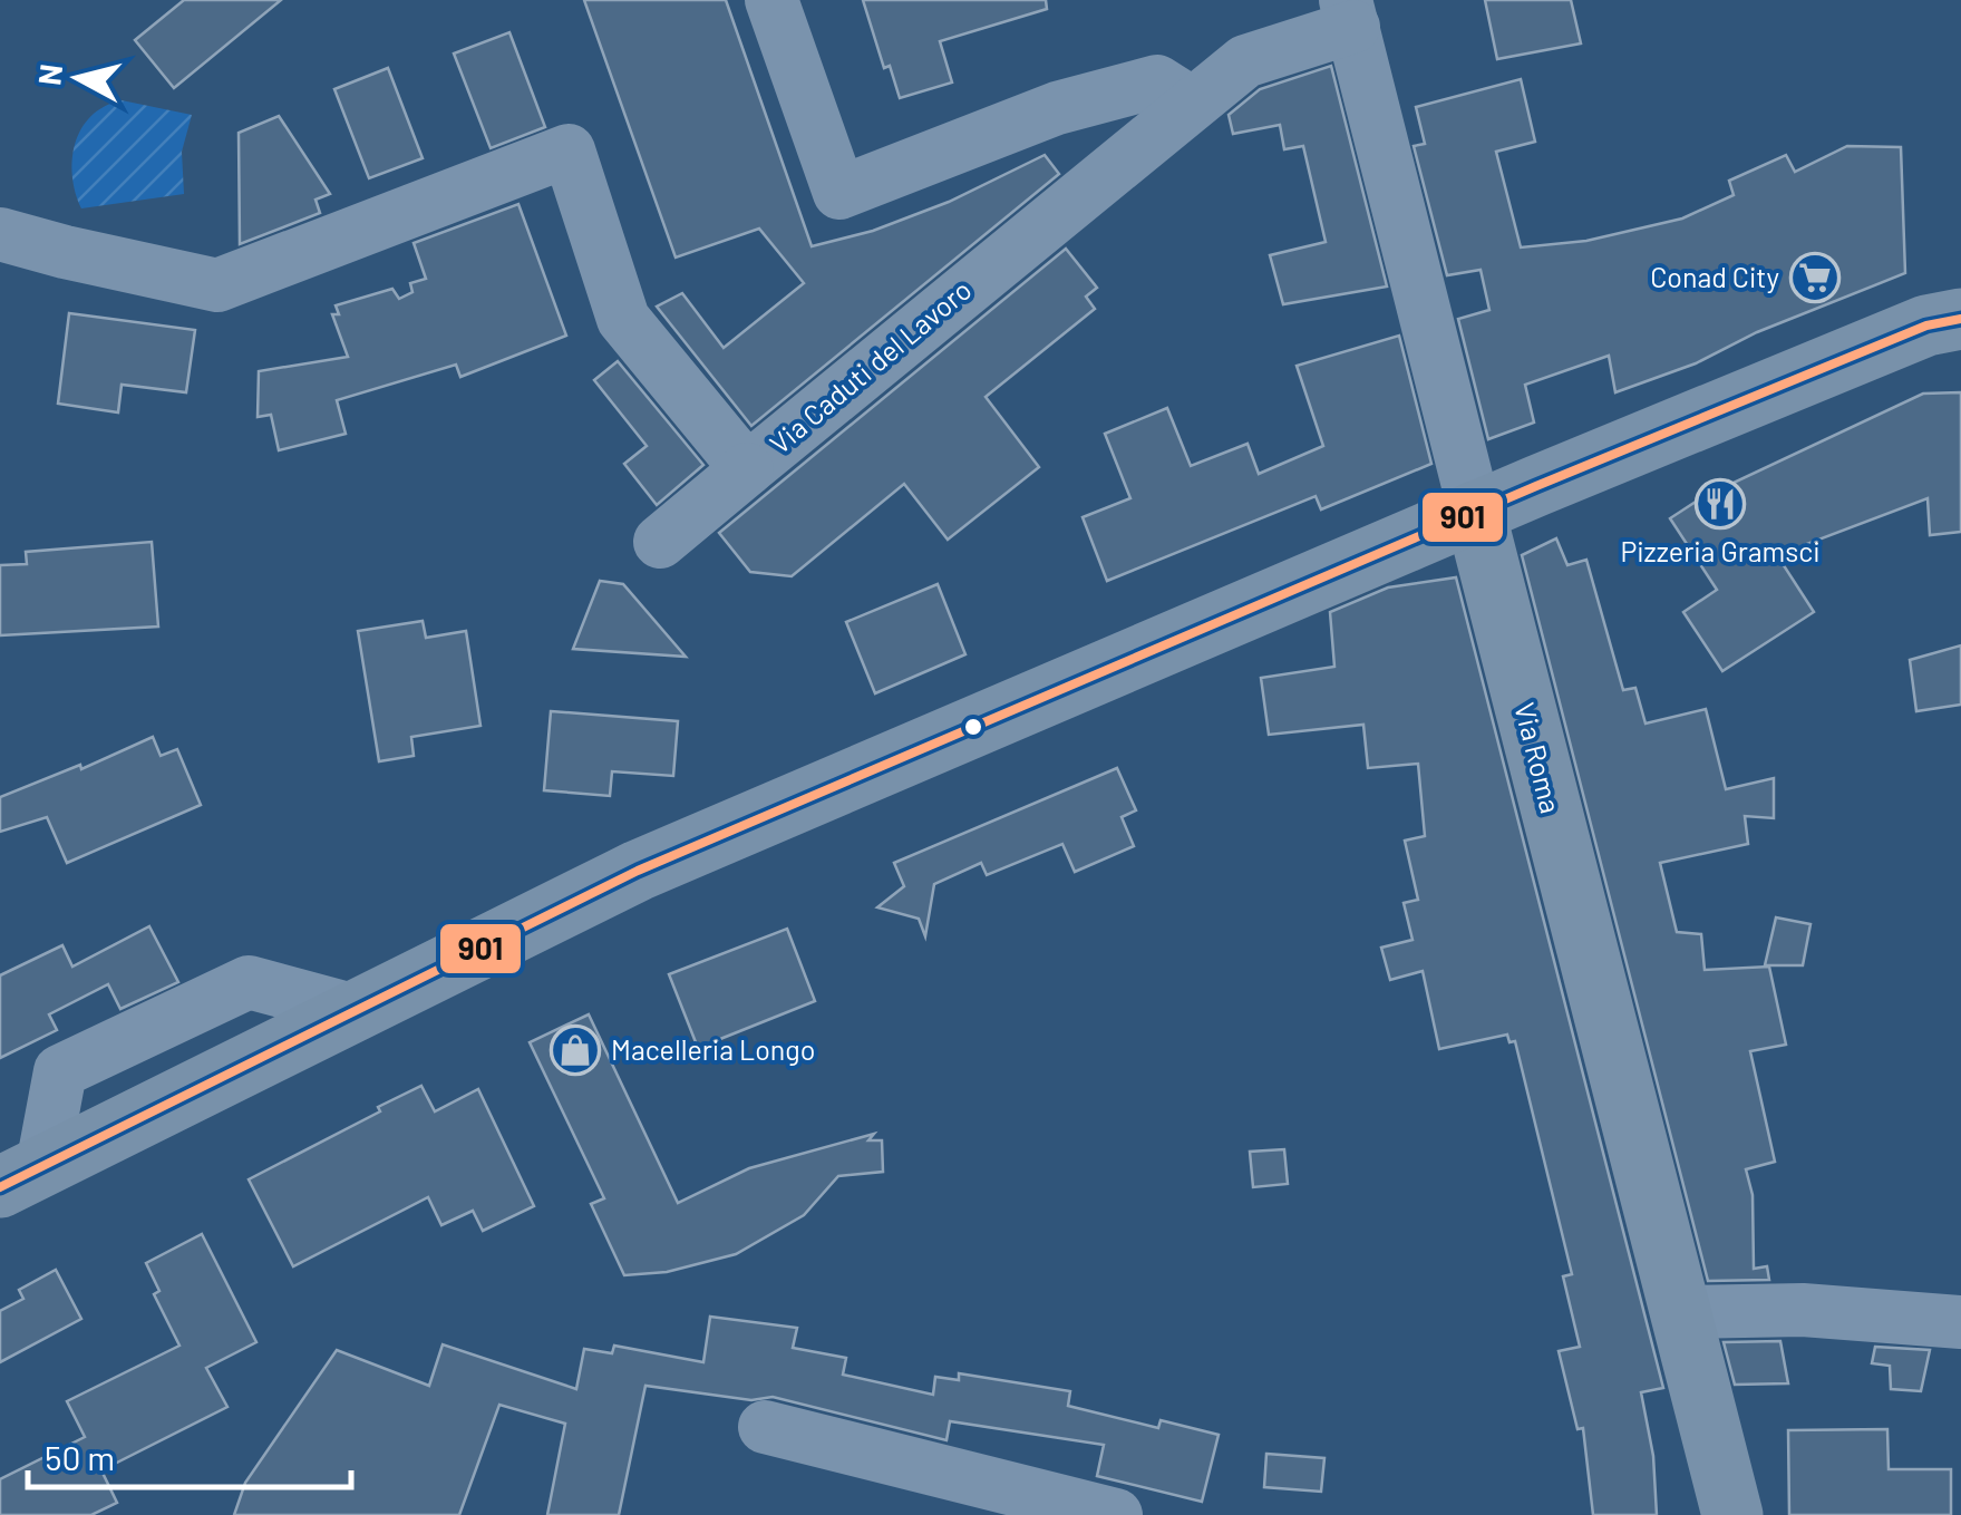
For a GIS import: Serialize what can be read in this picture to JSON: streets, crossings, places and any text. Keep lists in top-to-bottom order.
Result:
{
  "streets": {
    "main road": ["Via Roma"],
    "street": ["Via Caduti del Lavoro"]
  },
  "crossings": [
    ["Via Caduti del Lavoro", "Via Roma"]
  ],
  "places": {
    "supermarket": ["Conad City"],
    "restaurant": ["Pizzeria Gramsci"],
    "shop": ["Macelleria Longo"]
  },
  "lines": ["transit line 901"],
  "scale_bar": "50 m",
  "north": "left"
}
